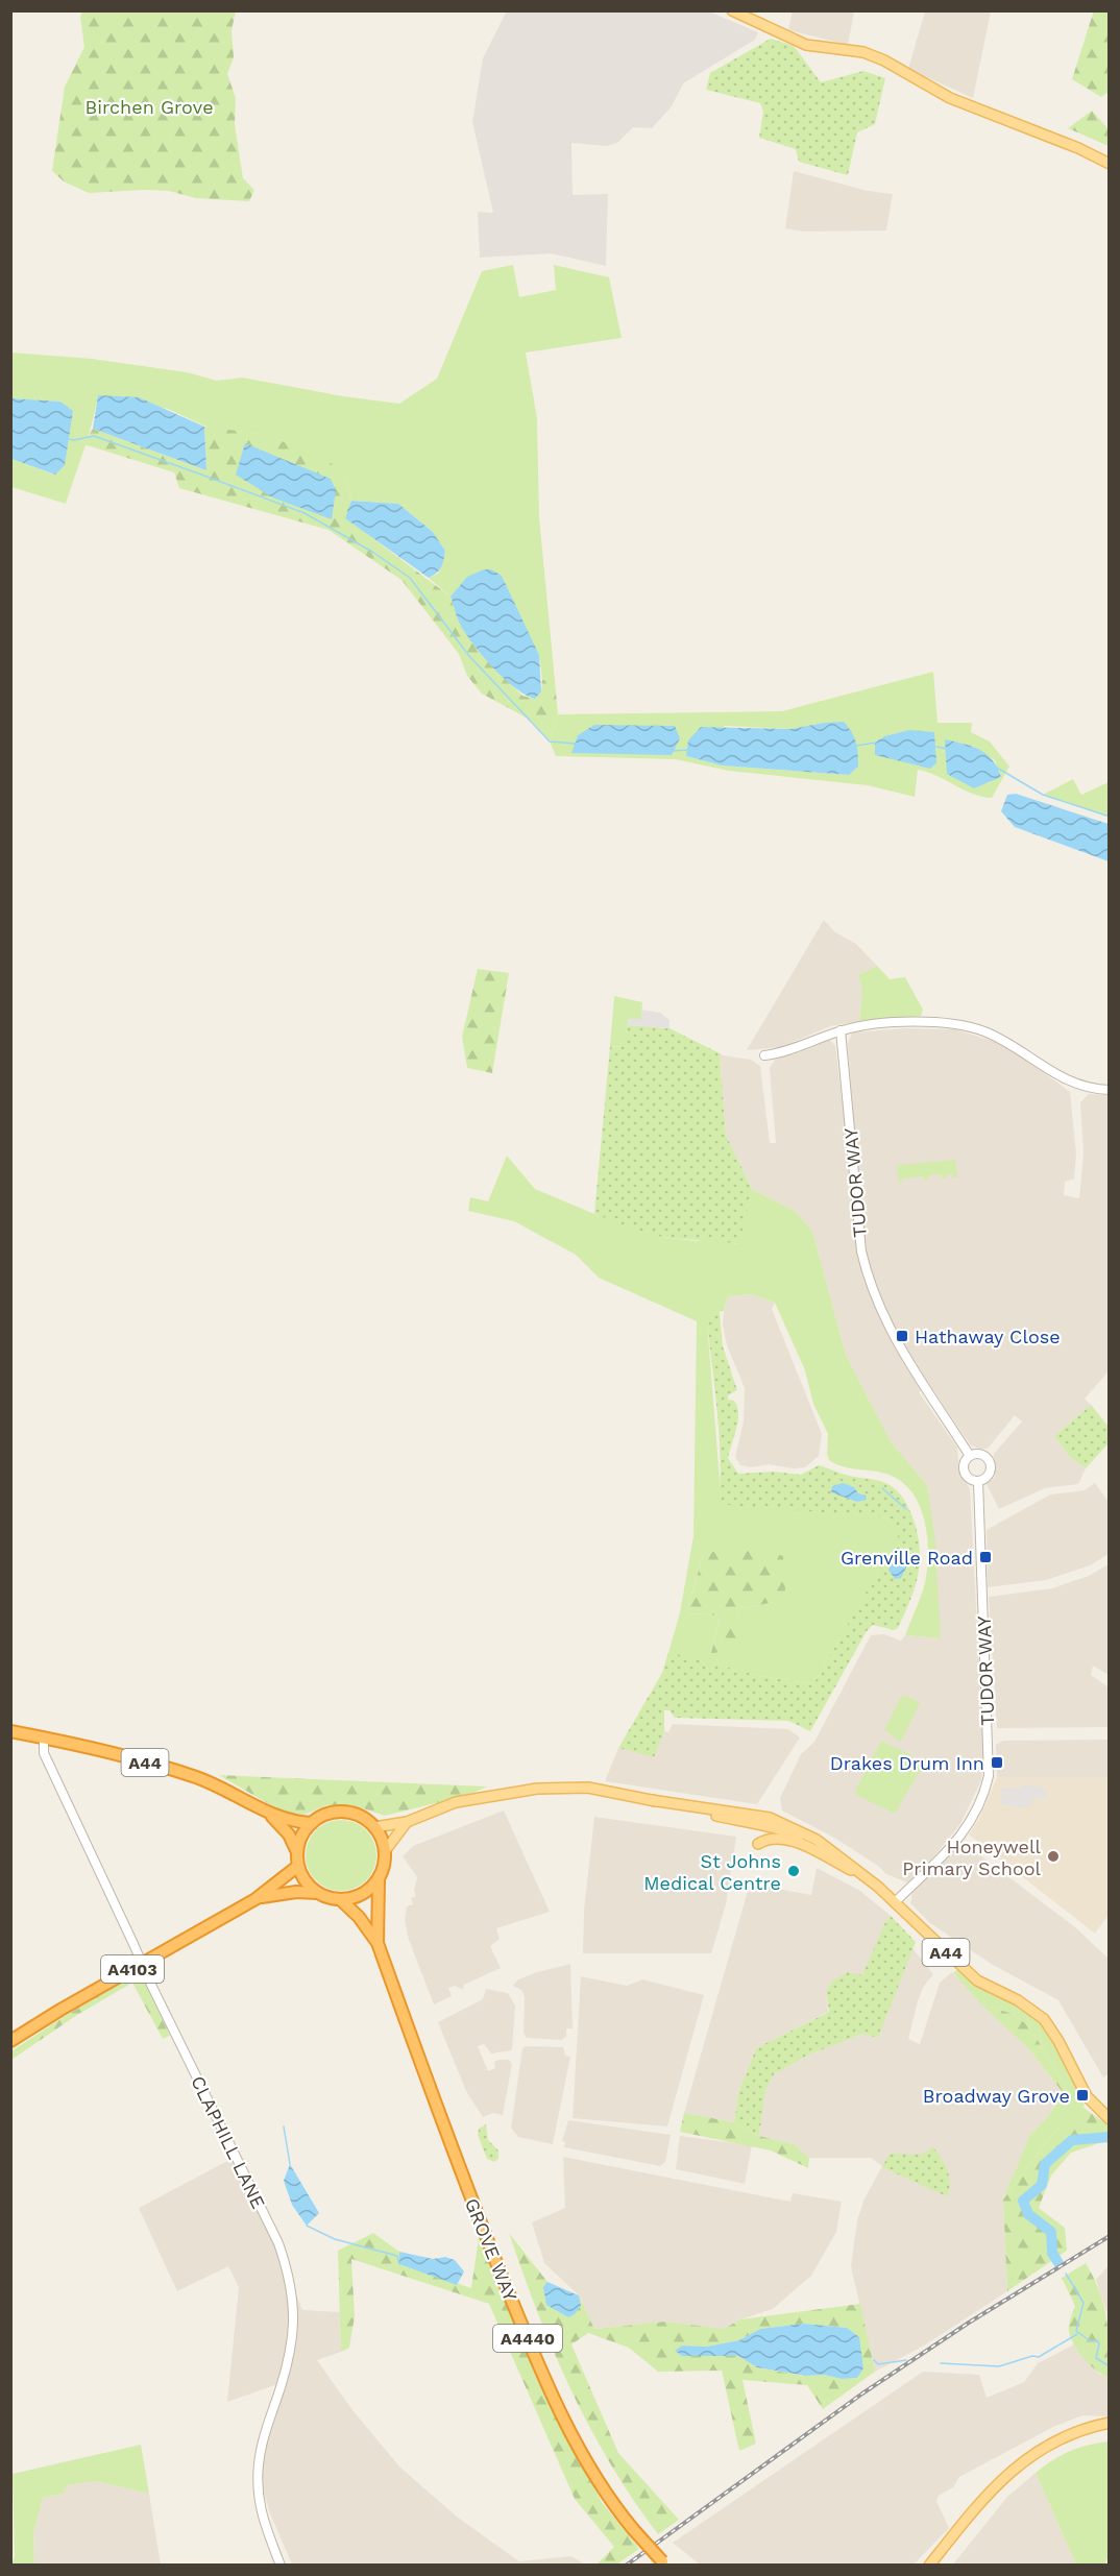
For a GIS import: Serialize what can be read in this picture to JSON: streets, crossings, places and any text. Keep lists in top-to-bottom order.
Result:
{
  "streets": {
    "highway": [
      "A44",
      "A4103",
      "GROVE WAY",
      "A4440"
    ],
    "street": ["TUDOR WAY", "CLAPHILL LANE"]
  },
  "crossings": [
    ["TUDOR WAY", "A44"],
    ["A44", "A4103"],
    ["A44", "CLAPHILL LANE"],
    ["A44", "GROVE WAY"],
    ["A4103", "GROVE WAY"]
  ],
  "parks": ["Birchen Grove"],
  "places": {
    "transit": [
      "Hathaway Close",
      "Grenville Road",
      "Drakes Drum Inn",
      "Broadway Grove"
    ],
    "other": ["Honeywell Primary School", "St Johns Medical Centre"]
  }
}
